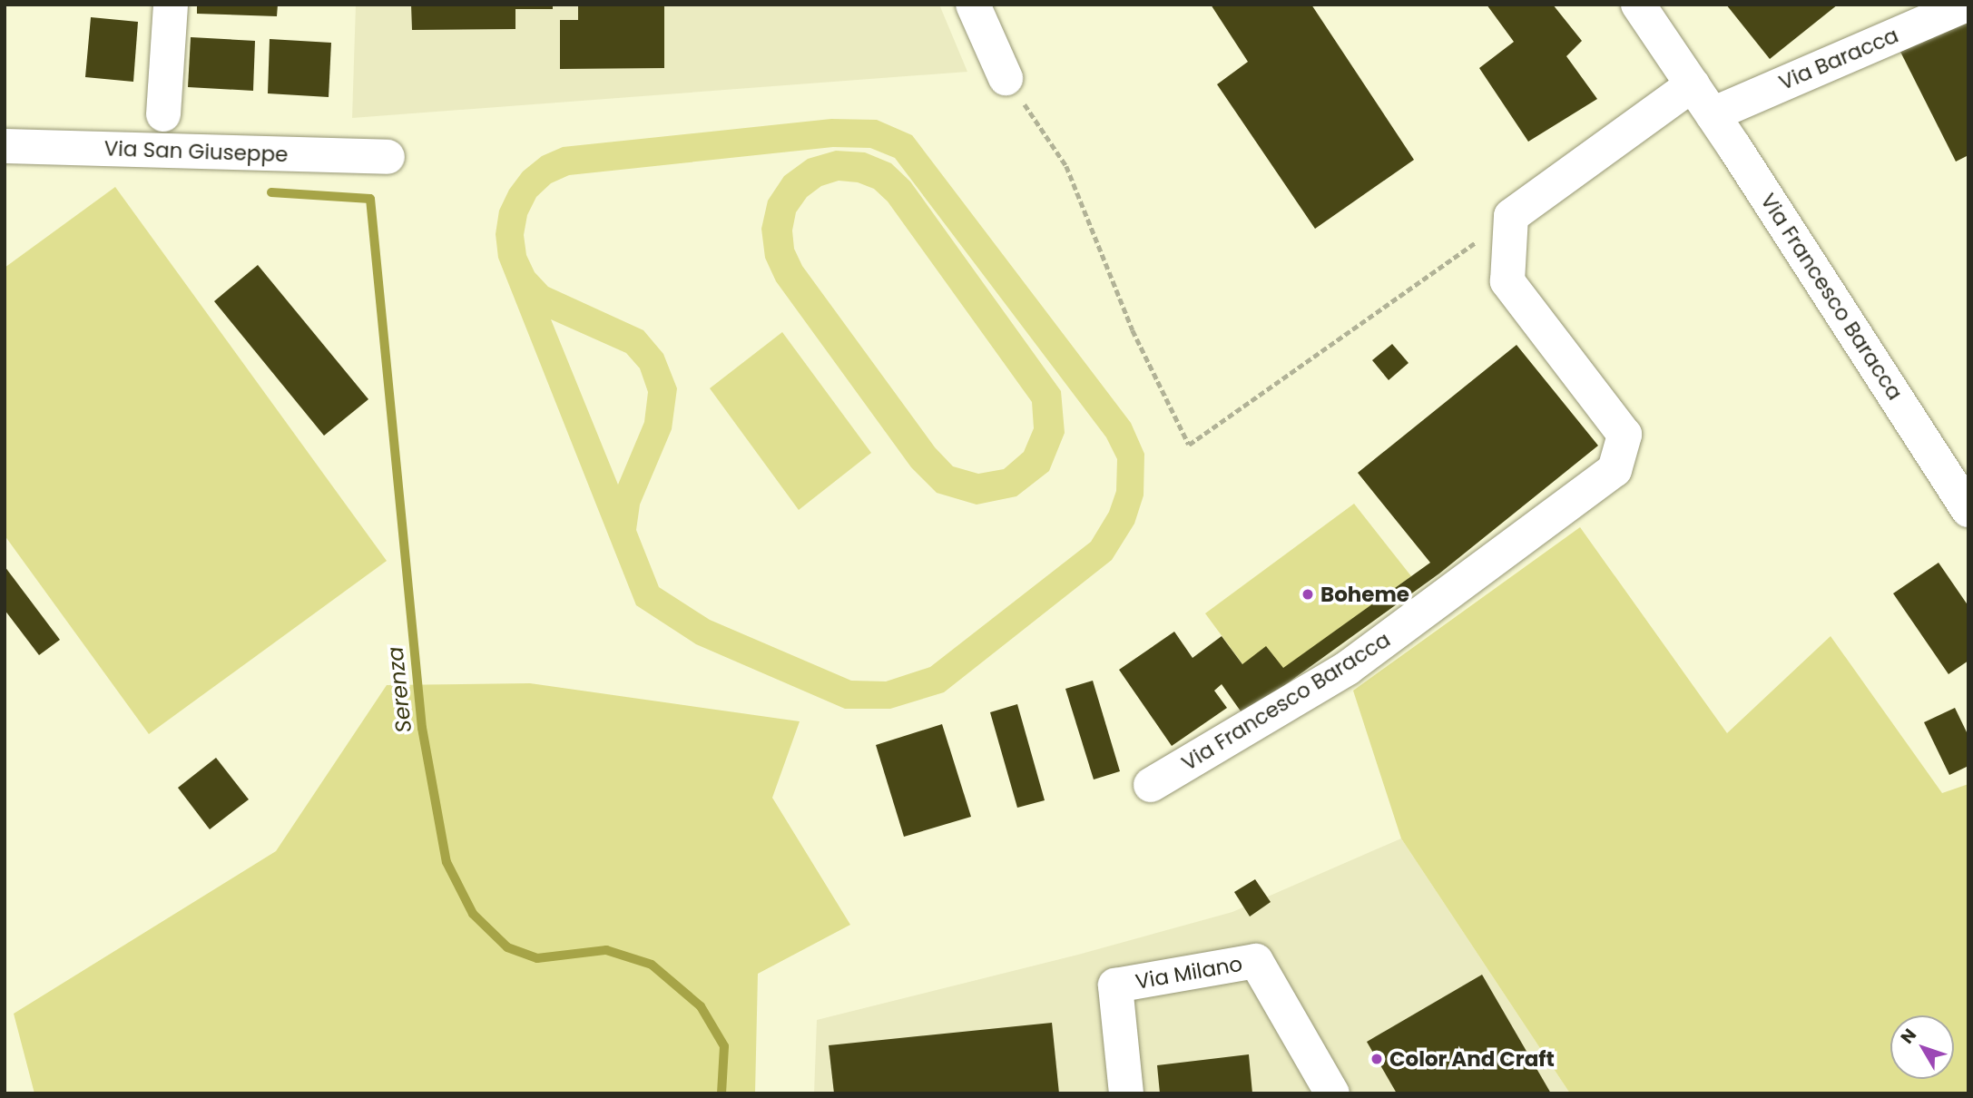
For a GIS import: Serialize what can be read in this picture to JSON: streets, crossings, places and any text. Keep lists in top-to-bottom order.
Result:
{
  "streets": {
    "street": [
      "Via Baracca",
      "Via San Giuseppe",
      "Via Francesco Baracca",
      "Via Milano"
    ]
  },
  "crossings": [
    ["Via Baracca", "Via Francesco Baracca"]
  ],
  "water": ["Serenza"],
  "places": ["Boheme", "Color And Craft"],
  "north": "top left"
}
